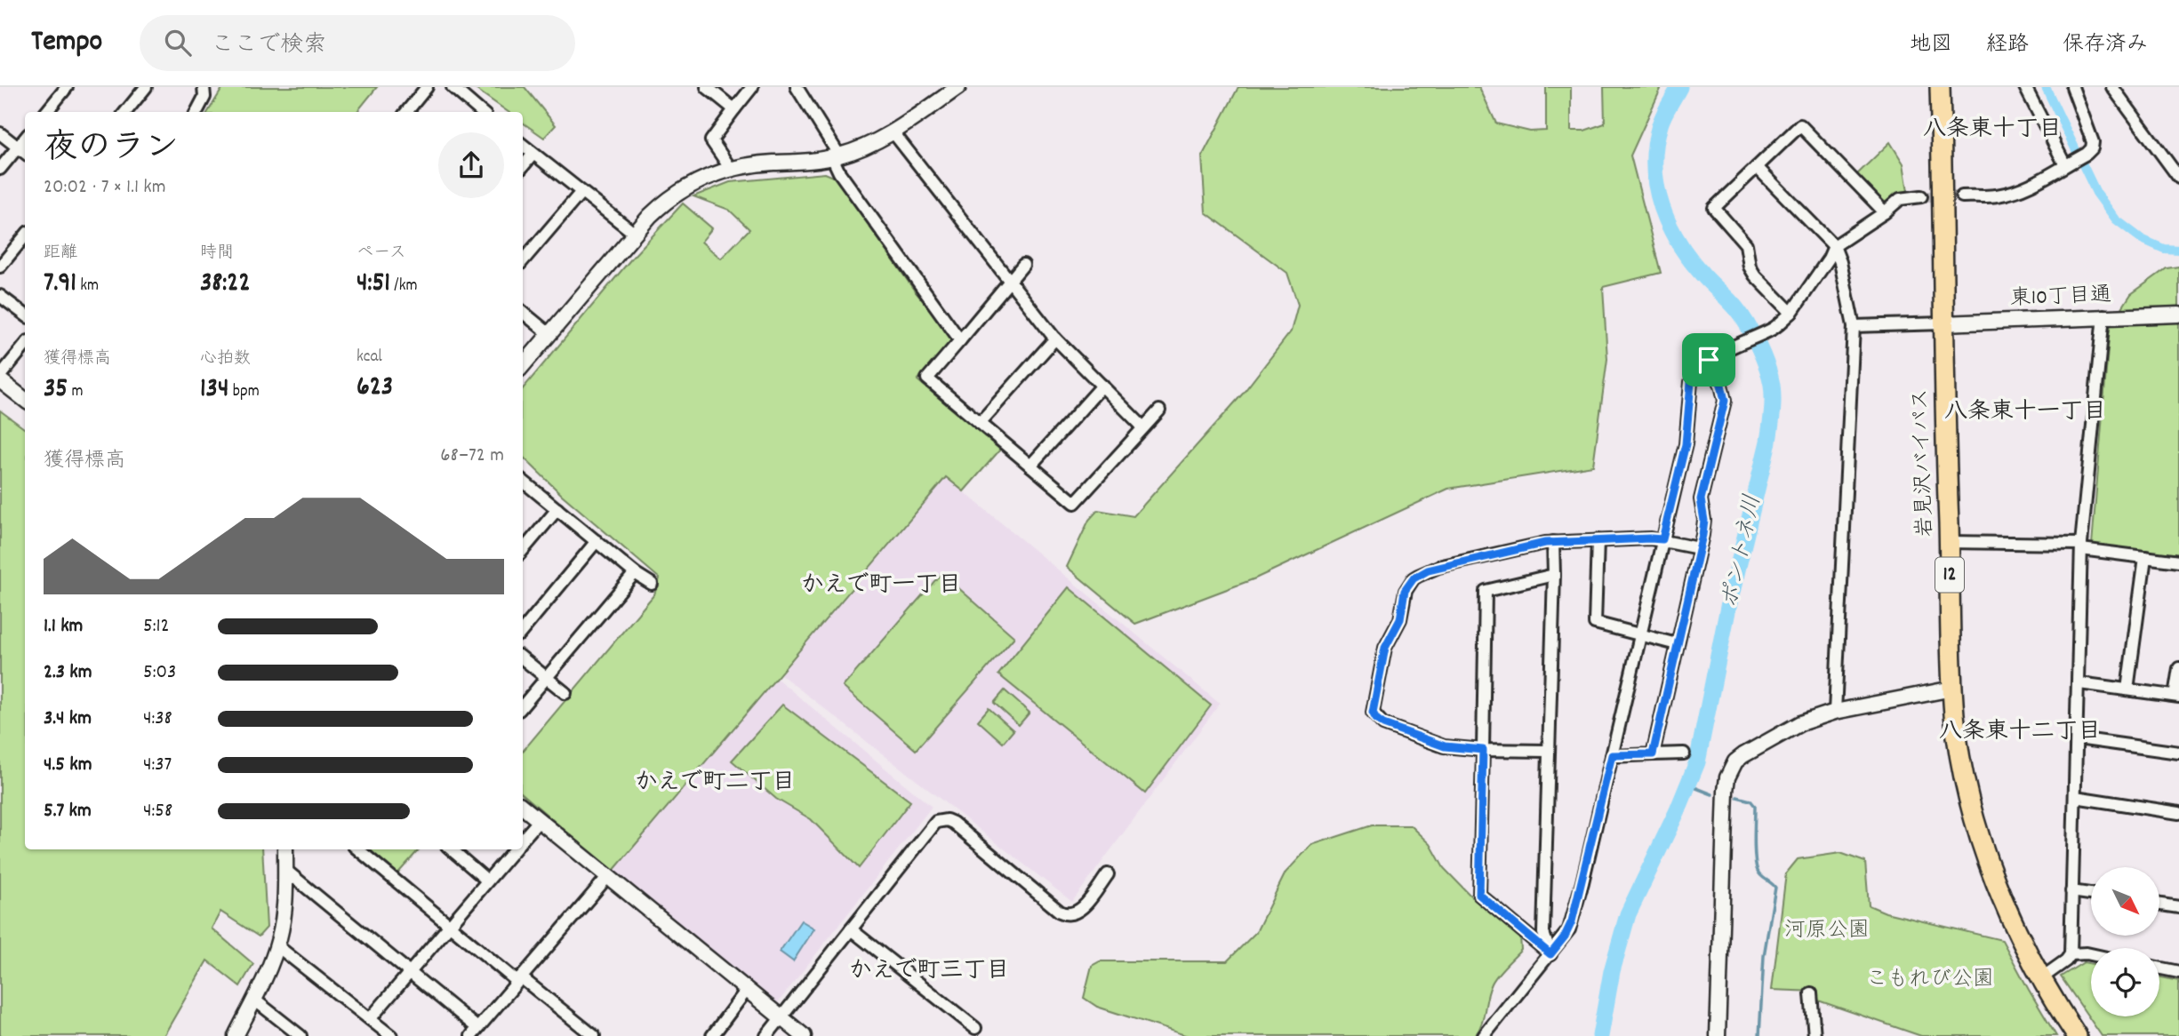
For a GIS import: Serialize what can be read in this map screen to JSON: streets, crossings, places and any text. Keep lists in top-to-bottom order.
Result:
{
  "streets": {
    "highway": ["岩見沢バイパス", "12"],
    "street": ["東10丁目通"]
  },
  "crossings": [
    ["東10丁目通", "岩見沢バイパス"]
  ],
  "districts": [
    "八条東十丁目",
    "八条東十一丁目",
    "かえで町一丁目",
    "八条東十二丁目",
    "かえで町二丁目",
    "かえで町三丁目"
  ],
  "water": ["ポントネ川"],
  "parks": ["河原公園", "こもれび公園"],
  "north": "bottom right",
  "page": {
    "header": "Tempo",
    "search": "ここで検索",
    "nav": ["地図", "経路", "保存済み"],
    "heading": ["夜のラン", "20:02 · 7 × 1.1 km"],
    "stats": [
      ["距離", "7.91 km"],
      ["時間", "38:22"],
      ["ペース", "4:51 /km"],
      ["獲得標高", "35 m"],
      ["心拍数", "134 bpm"],
      ["kcal", "623"]
    ],
    "chart": ["獲得標高", "68–72 m"],
    "list": [
      {
        "name": "1.1 km",
        "note": "5:12"
      },
      {
        "name": "2.3 km",
        "note": "5:03"
      },
      {
        "name": "3.4 km",
        "note": "4:38"
      },
      {
        "name": "4.5 km",
        "note": "4:37"
      },
      {
        "name": "5.7 km",
        "note": "4:58"
      }
    ]
  }
}
